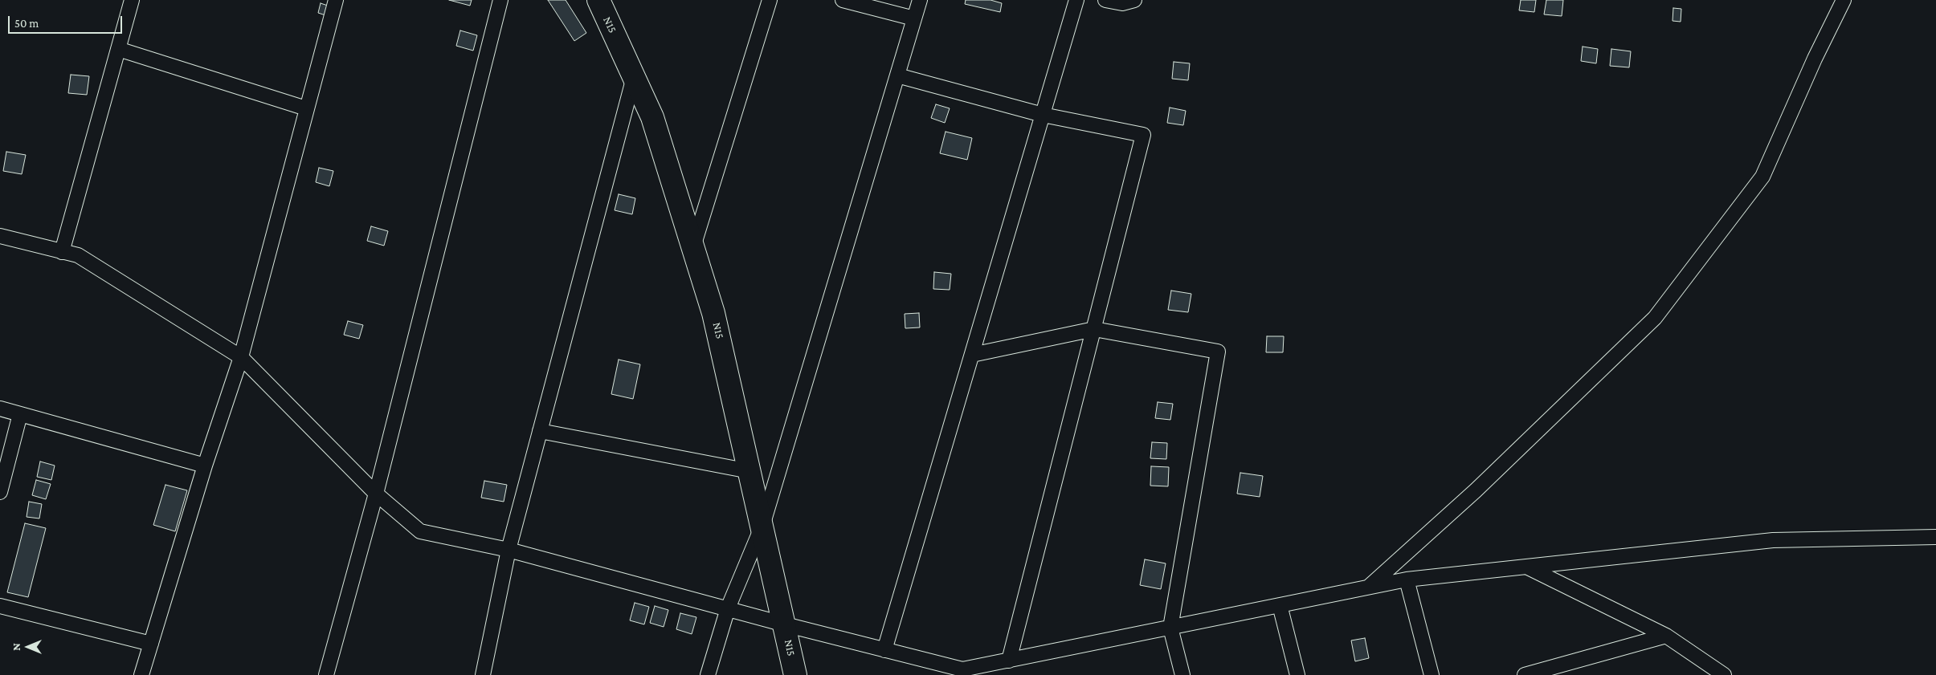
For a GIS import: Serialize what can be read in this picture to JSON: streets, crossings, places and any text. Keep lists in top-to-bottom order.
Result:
{
  "streets": {
    "main road": ["N15"]
  },
  "scale_bar": "50 m",
  "north": "left"
}
